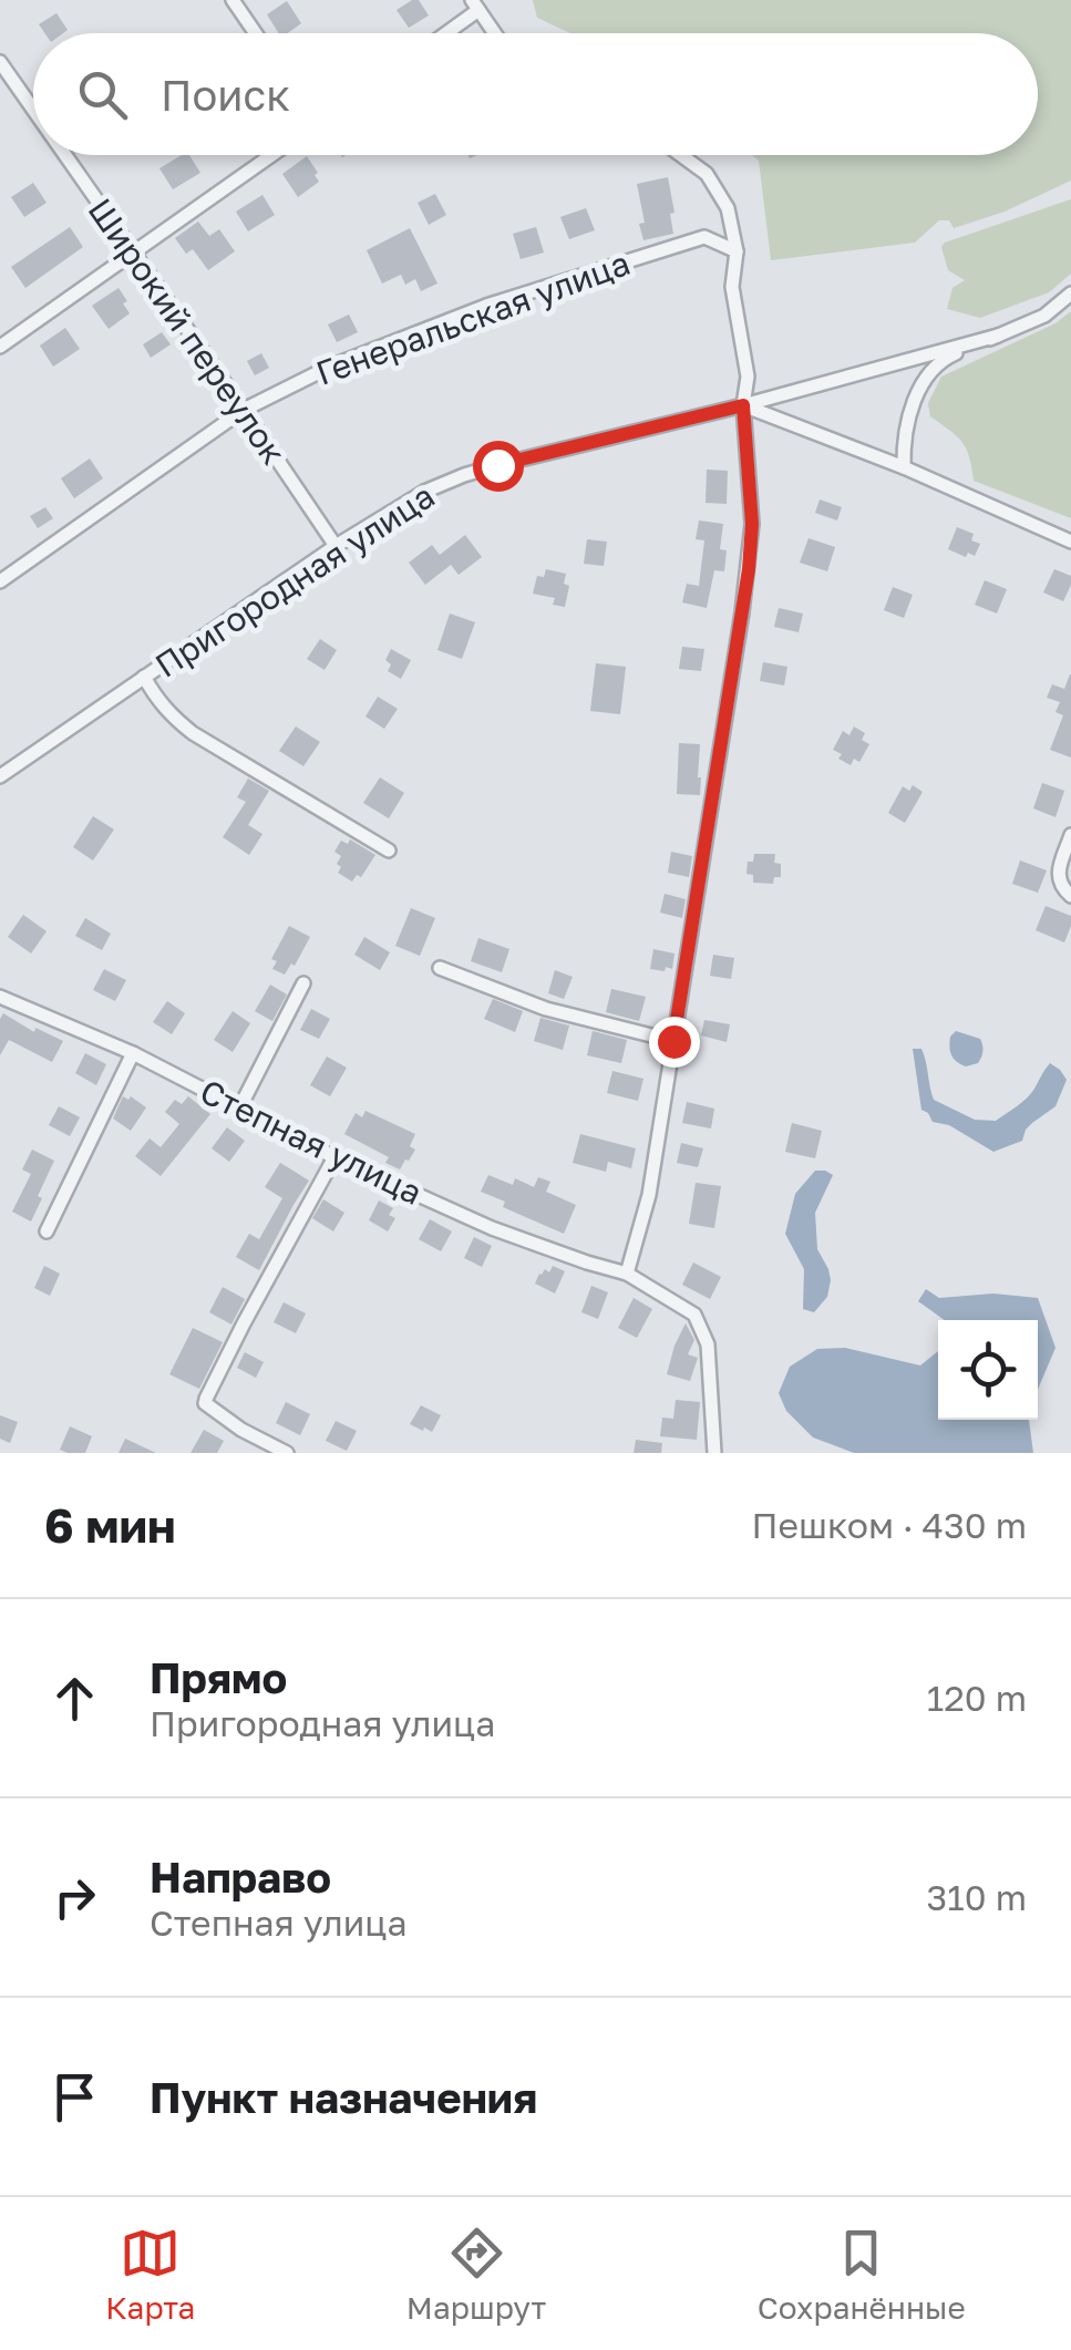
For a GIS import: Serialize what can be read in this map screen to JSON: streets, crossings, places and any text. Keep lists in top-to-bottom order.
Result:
{
  "streets": {
    "street": [
      "Генеральская улица",
      "Широкий переулок",
      "Пригородная улица",
      "Степная улица"
    ]
  },
  "crossings": [
    ["Генеральская улица", "Широкий переулок"],
    ["Широкий переулок", "Пригородная улица"]
  ],
  "page": {
    "search": "Поиск",
    "heading": ["6 мин", "Пешком · 430 m"],
    "list": [
      ["Прямо", "Пригородная улица", "120 m"],
      ["Направо", "Степная улица", "310 m"],
      "Пункт назначения"
    ],
    "nav": ["Карта", "Маршрут", "Сохранённые"]
  }
}
